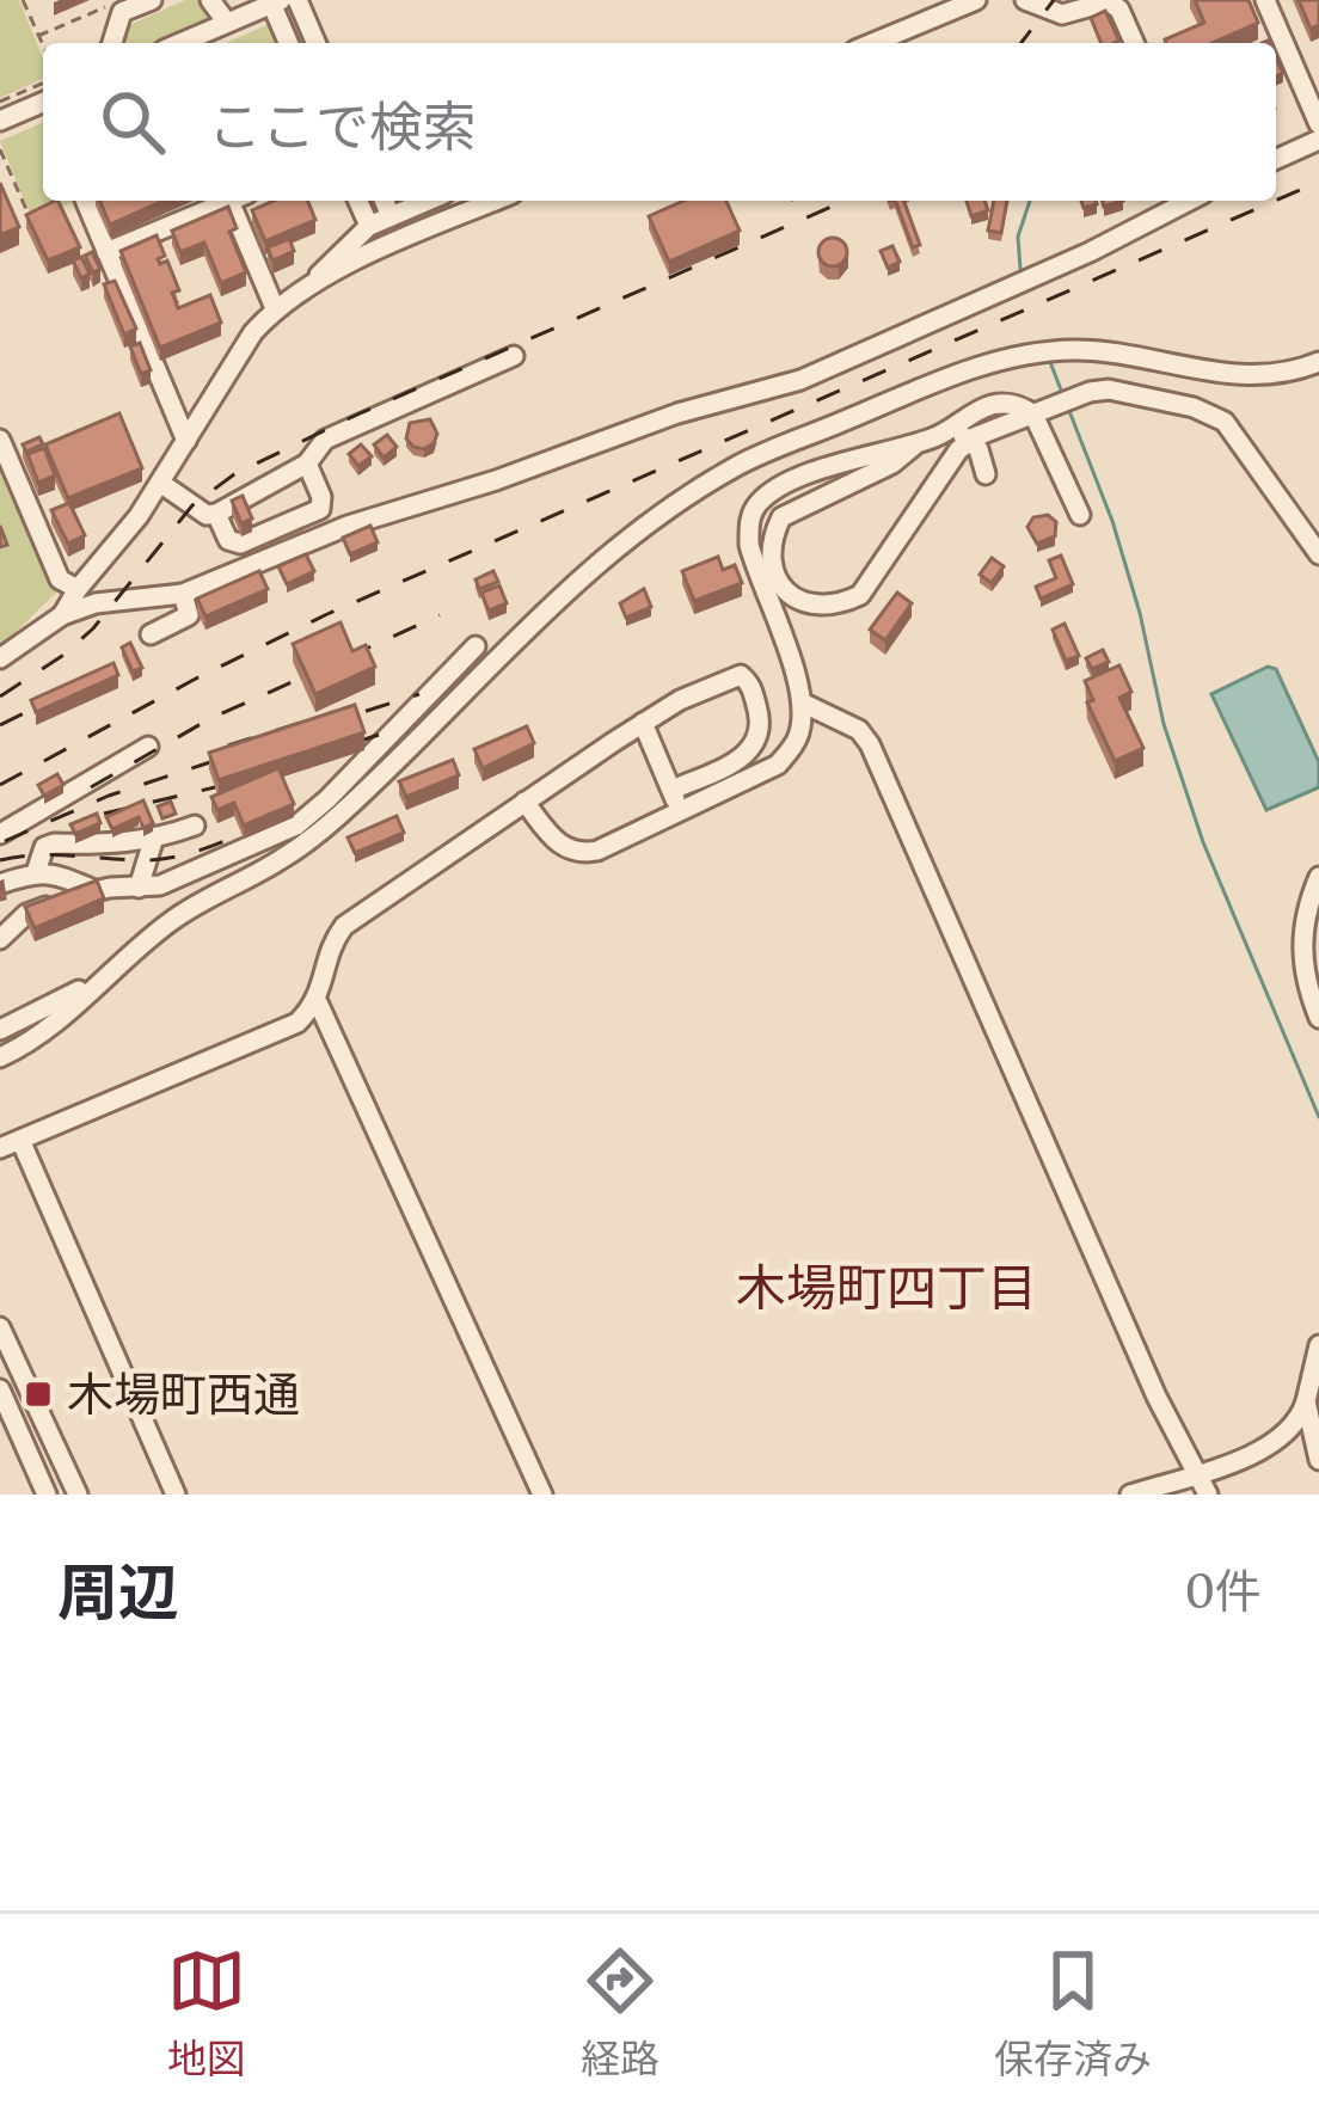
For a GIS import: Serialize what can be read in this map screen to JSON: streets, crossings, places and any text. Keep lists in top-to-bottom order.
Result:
{
  "districts": ["木場町四丁目"],
  "places": {
    "transit": ["木場町西通"]
  },
  "page": {
    "search": "ここで検索",
    "heading": ["周辺", "0件"],
    "nav": ["地図", "経路", "保存済み"]
  }
}
